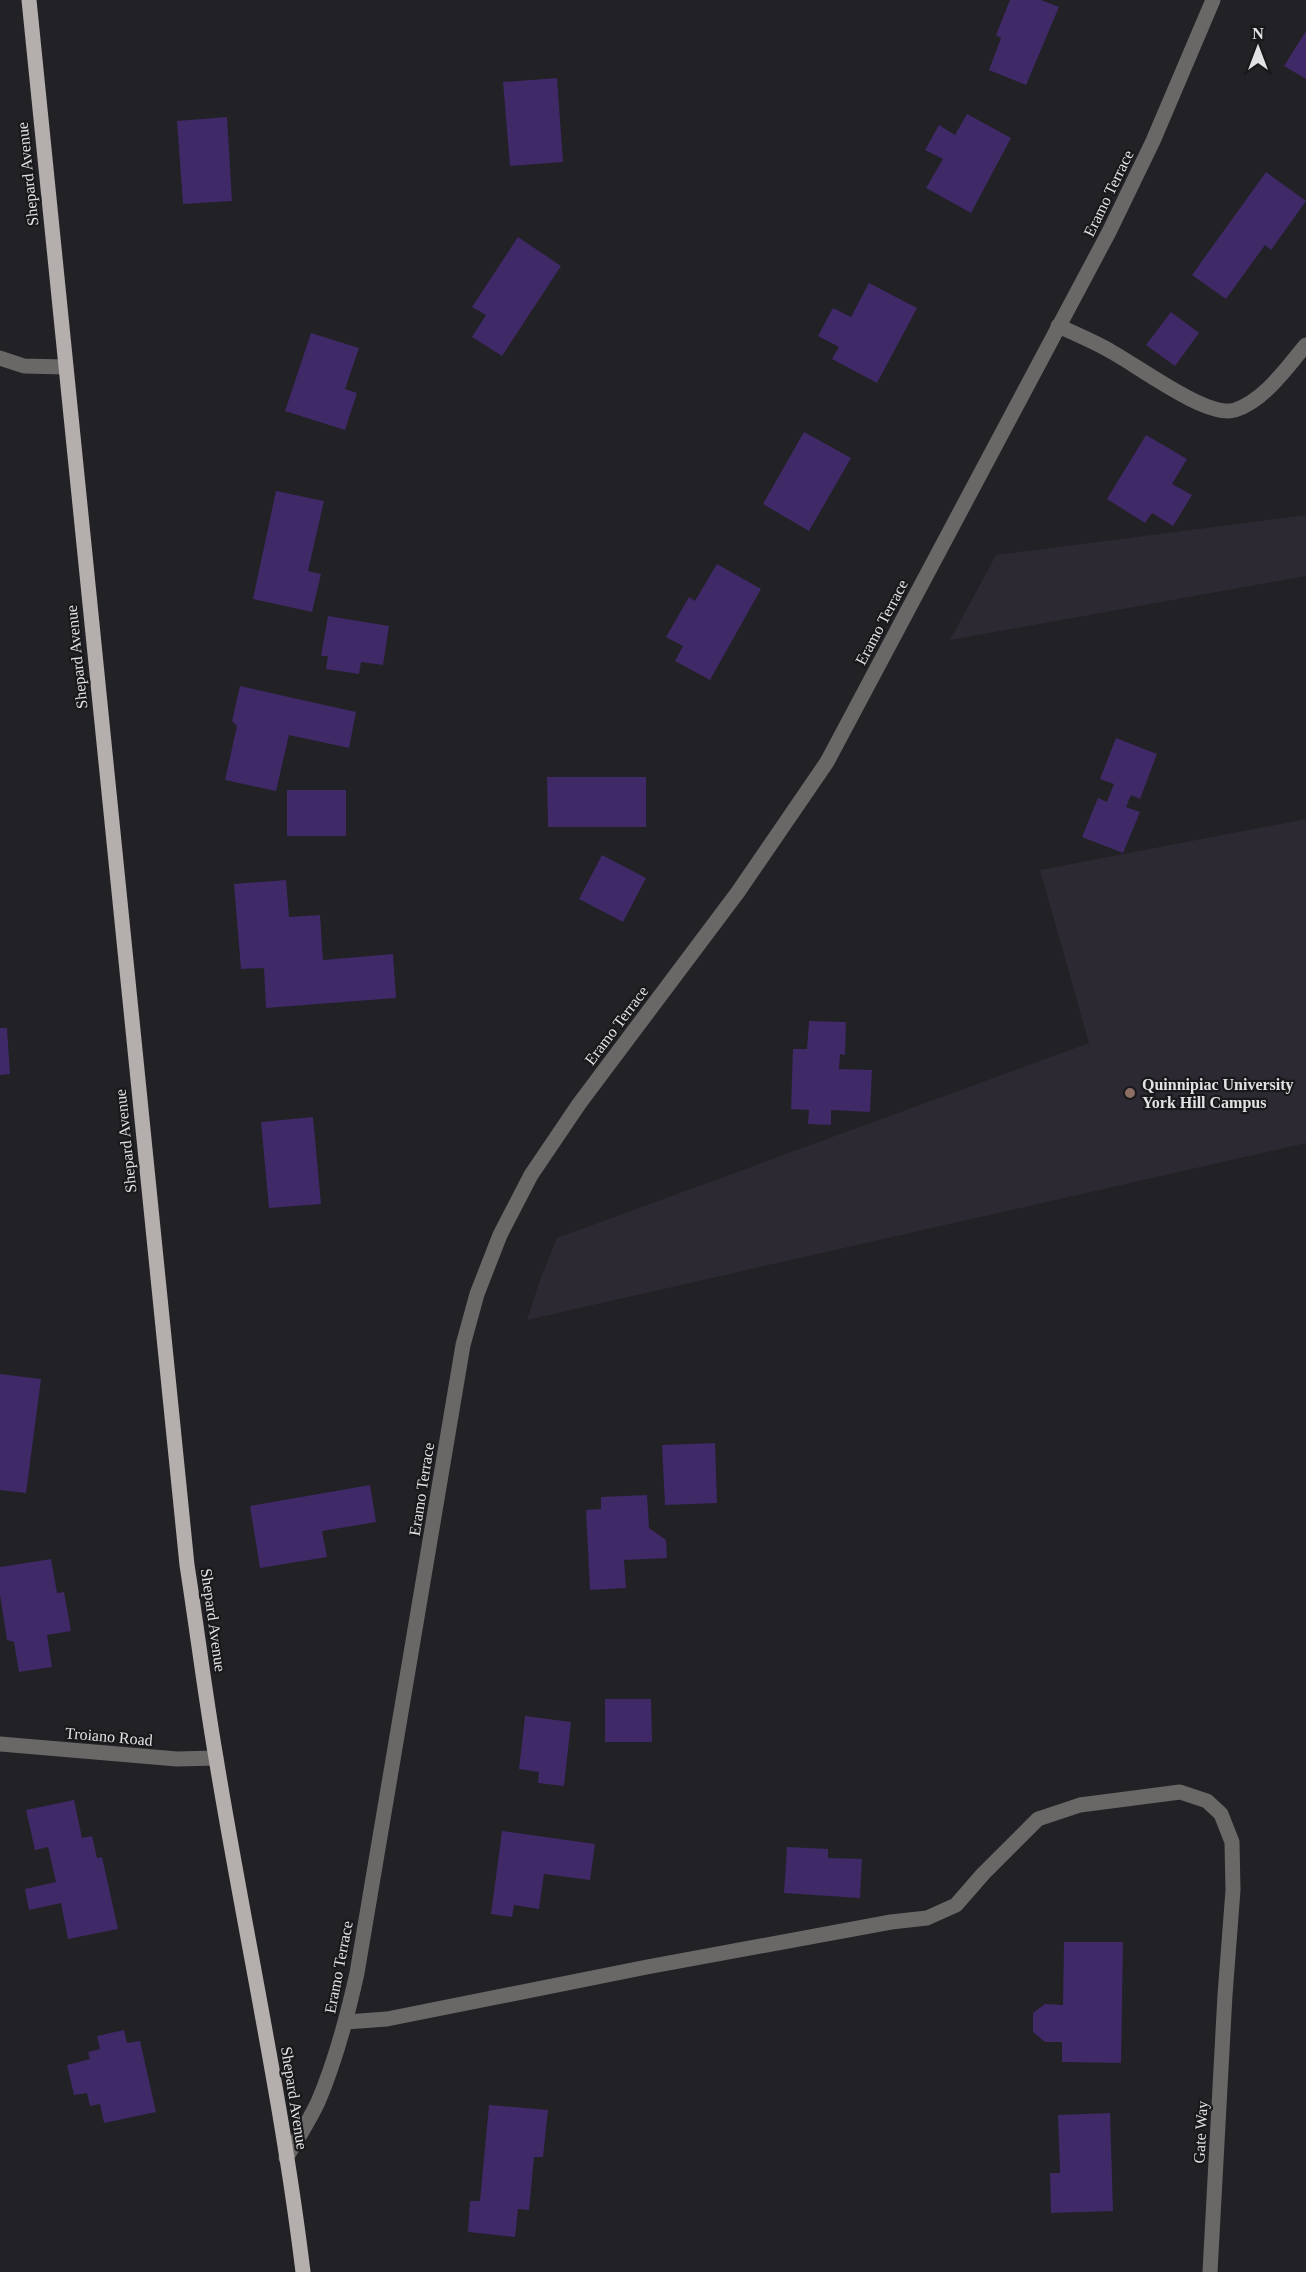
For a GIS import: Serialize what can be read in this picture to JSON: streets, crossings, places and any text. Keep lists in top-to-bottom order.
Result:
{
  "streets": {
    "main road": ["Shepard Avenue"],
    "street": ["Eramo Terrace", "Troiano Road", "Gate Way"]
  },
  "crossings": [
    ["Shepard Avenue", "Eramo Terrace"],
    ["Shepard Avenue", "Troiano Road"],
    ["Eramo Terrace", "Gate Way"]
  ],
  "places": ["Quinnipiac University York Hill Campus"],
  "north": "top"
}
